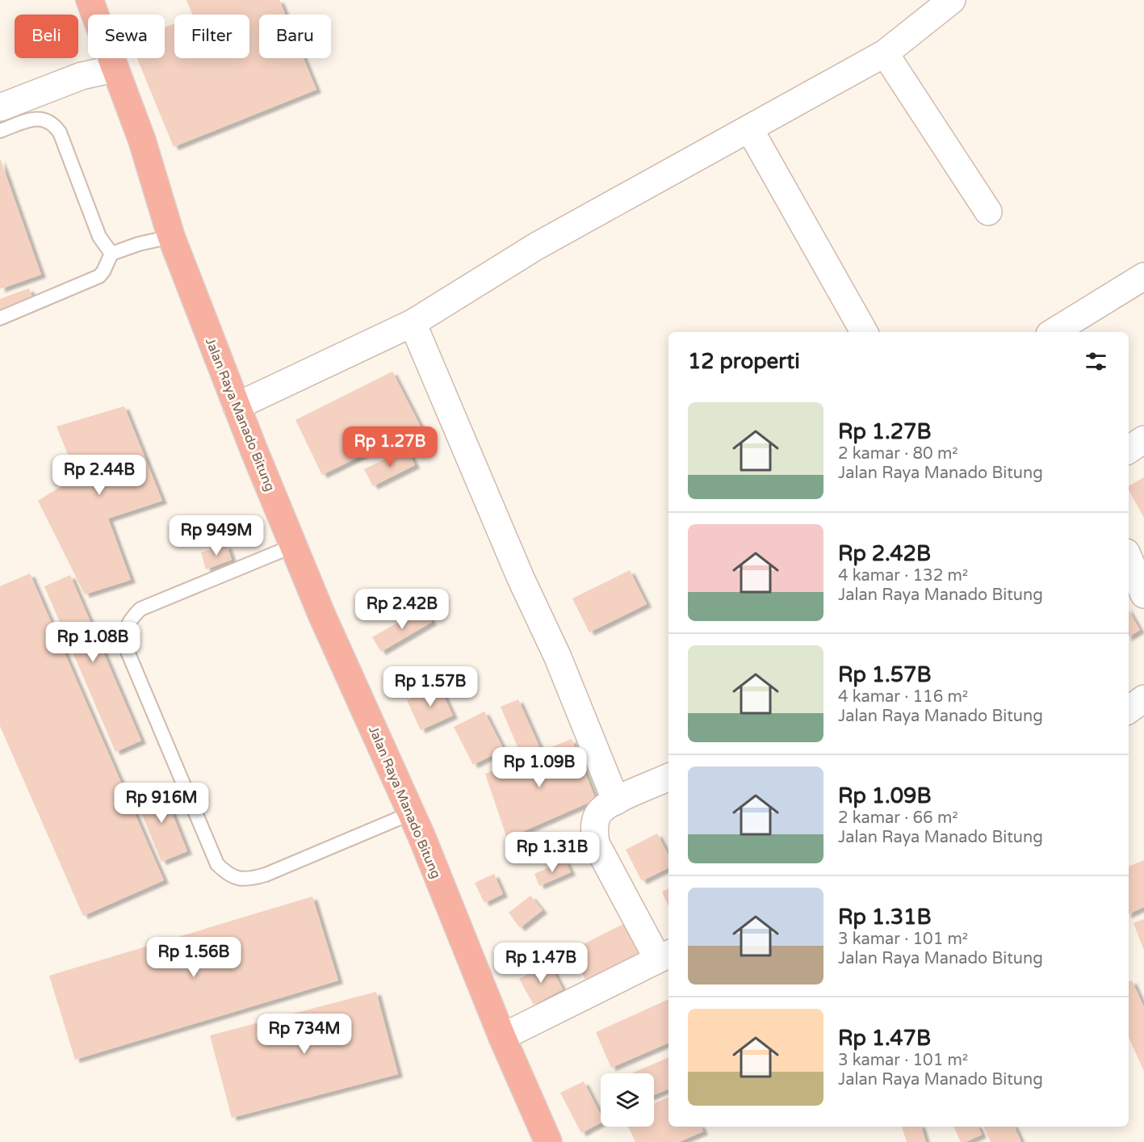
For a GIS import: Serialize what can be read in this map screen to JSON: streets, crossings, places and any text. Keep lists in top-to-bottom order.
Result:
{
  "streets": {
    "highway": ["Jalan Raya Manado Bitung"]
  },
  "page": {
    "chip": [
      "Beli",
      "Sewa",
      "Filter",
      "Baru"
    ],
    "heading": "12 properti",
    "list": [
      {
        "name": "Rp 1.27B",
        "note": "2 kamar · 80 m² · Jalan Raya Manado Bitung"
      },
      {
        "name": "Rp 2.42B",
        "note": "4 kamar · 132 m² · Jalan Raya Manado Bitung"
      },
      {
        "name": "Rp 1.57B",
        "note": "4 kamar · 116 m² · Jalan Raya Manado Bitung"
      },
      {
        "name": "Rp 1.09B",
        "note": "2 kamar · 66 m² · Jalan Raya Manado Bitung"
      },
      {
        "name": "Rp 1.31B",
        "note": "3 kamar · 101 m² · Jalan Raya Manado Bitung"
      },
      {
        "name": "Rp 1.47B",
        "note": "3 kamar · 101 m² · Jalan Raya Manado Bitung"
      }
    ],
    "price": [
      "Rp 1.27B",
      "Rp 2.44B",
      "Rp 949M",
      "Rp 2.42B",
      "Rp 1.08B",
      "Rp 1.57B",
      "Rp 1.09B",
      "Rp 916M",
      "Rp 1.31B",
      "Rp 1.56B",
      "Rp 1.47B",
      "Rp 734M"
    ]
  }
}
